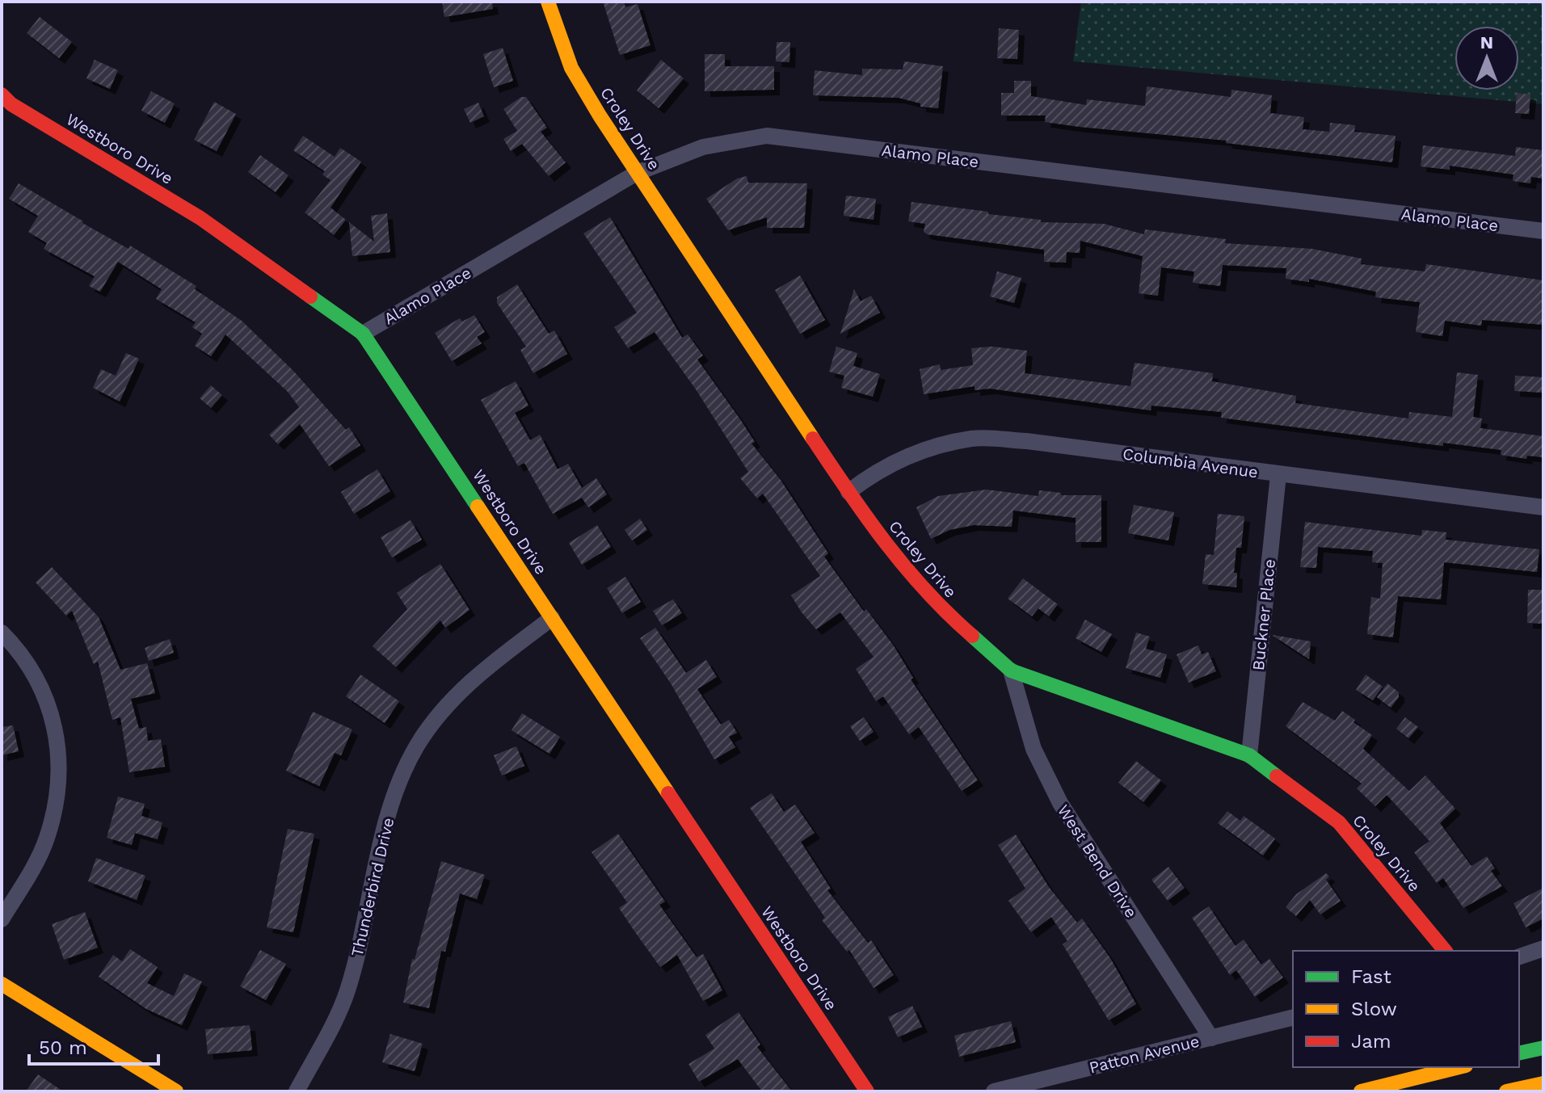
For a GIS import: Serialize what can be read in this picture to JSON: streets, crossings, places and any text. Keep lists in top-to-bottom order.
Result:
{
  "streets": {
    "main road": ["Croley Drive", "Westboro Drive"],
    "street": [
      "Alamo Place",
      "Columbia Avenue",
      "Buckner Place",
      "West Bend Drive",
      "Thunderbird Drive",
      "Patton Avenue"
    ]
  },
  "crossings": [
    ["Croley Drive", "Alamo Place"],
    ["Croley Drive", "Columbia Avenue"],
    ["Croley Drive", "Buckner Place"],
    ["Croley Drive", "West Bend Drive"],
    ["Westboro Drive", "Alamo Place"],
    ["Westboro Drive", "Thunderbird Drive"],
    ["Columbia Avenue", "Buckner Place"],
    ["West Bend Drive", "Patton Avenue"]
  ],
  "legend": ["Fast", "Slow", "Jam"],
  "scale_bar": "50 m",
  "north": "top"
}
